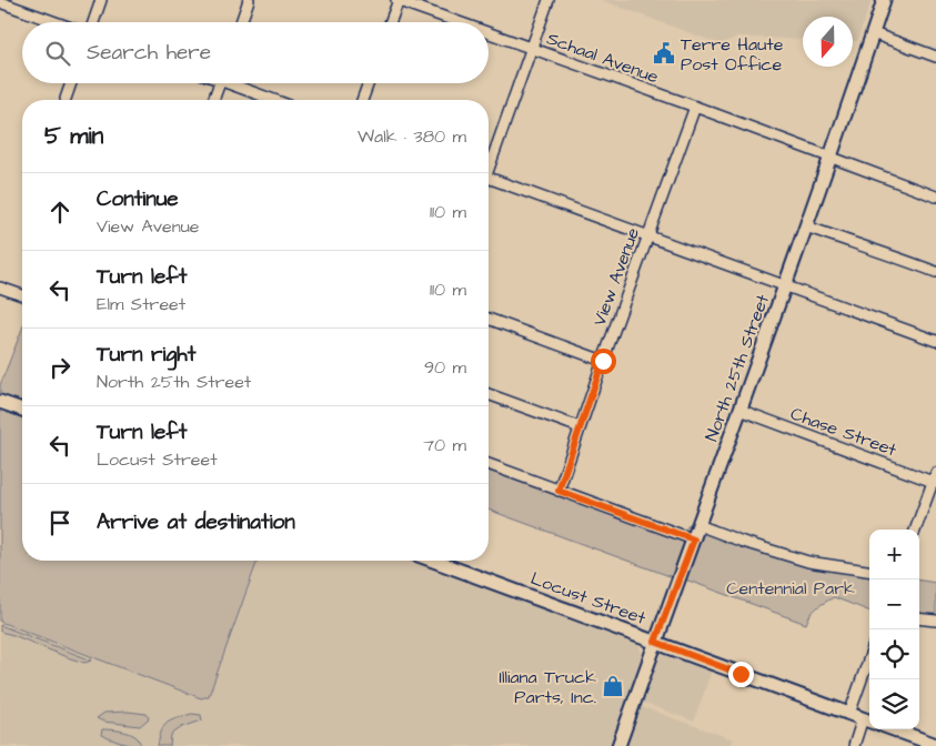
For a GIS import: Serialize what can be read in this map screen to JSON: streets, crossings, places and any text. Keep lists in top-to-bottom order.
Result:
{
  "streets": {
    "street": [
      "Schaal Avenue",
      "View Avenue",
      "North 25th Street",
      "Chase Street",
      "Locust Street"
    ]
  },
  "crossings": [
    ["Schaal Avenue", "View Avenue"],
    ["Schaal Avenue", "North 25th Street"],
    ["North 25th Street", "Chase Street"],
    ["North 25th Street", "Locust Street"]
  ],
  "parks": ["Centennial Park"],
  "places": {
    "public building": ["Terre Haute Post Office"],
    "shop": ["Illiana Truck Parts, Inc."]
  },
  "north": "bottom",
  "page": {
    "search": "Search here",
    "heading": ["5 min", "Walk · 380 m"],
    "list": [
      ["Continue", "View Avenue", "110 m"],
      ["Turn left", "Elm Street", "110 m"],
      ["Turn right", "North 25th Street", "90 m"],
      ["Turn left", "Locust Street", "70 m"],
      "Arrive at destination"
    ],
    "map_buttons": ["+", "−"]
  }
}
